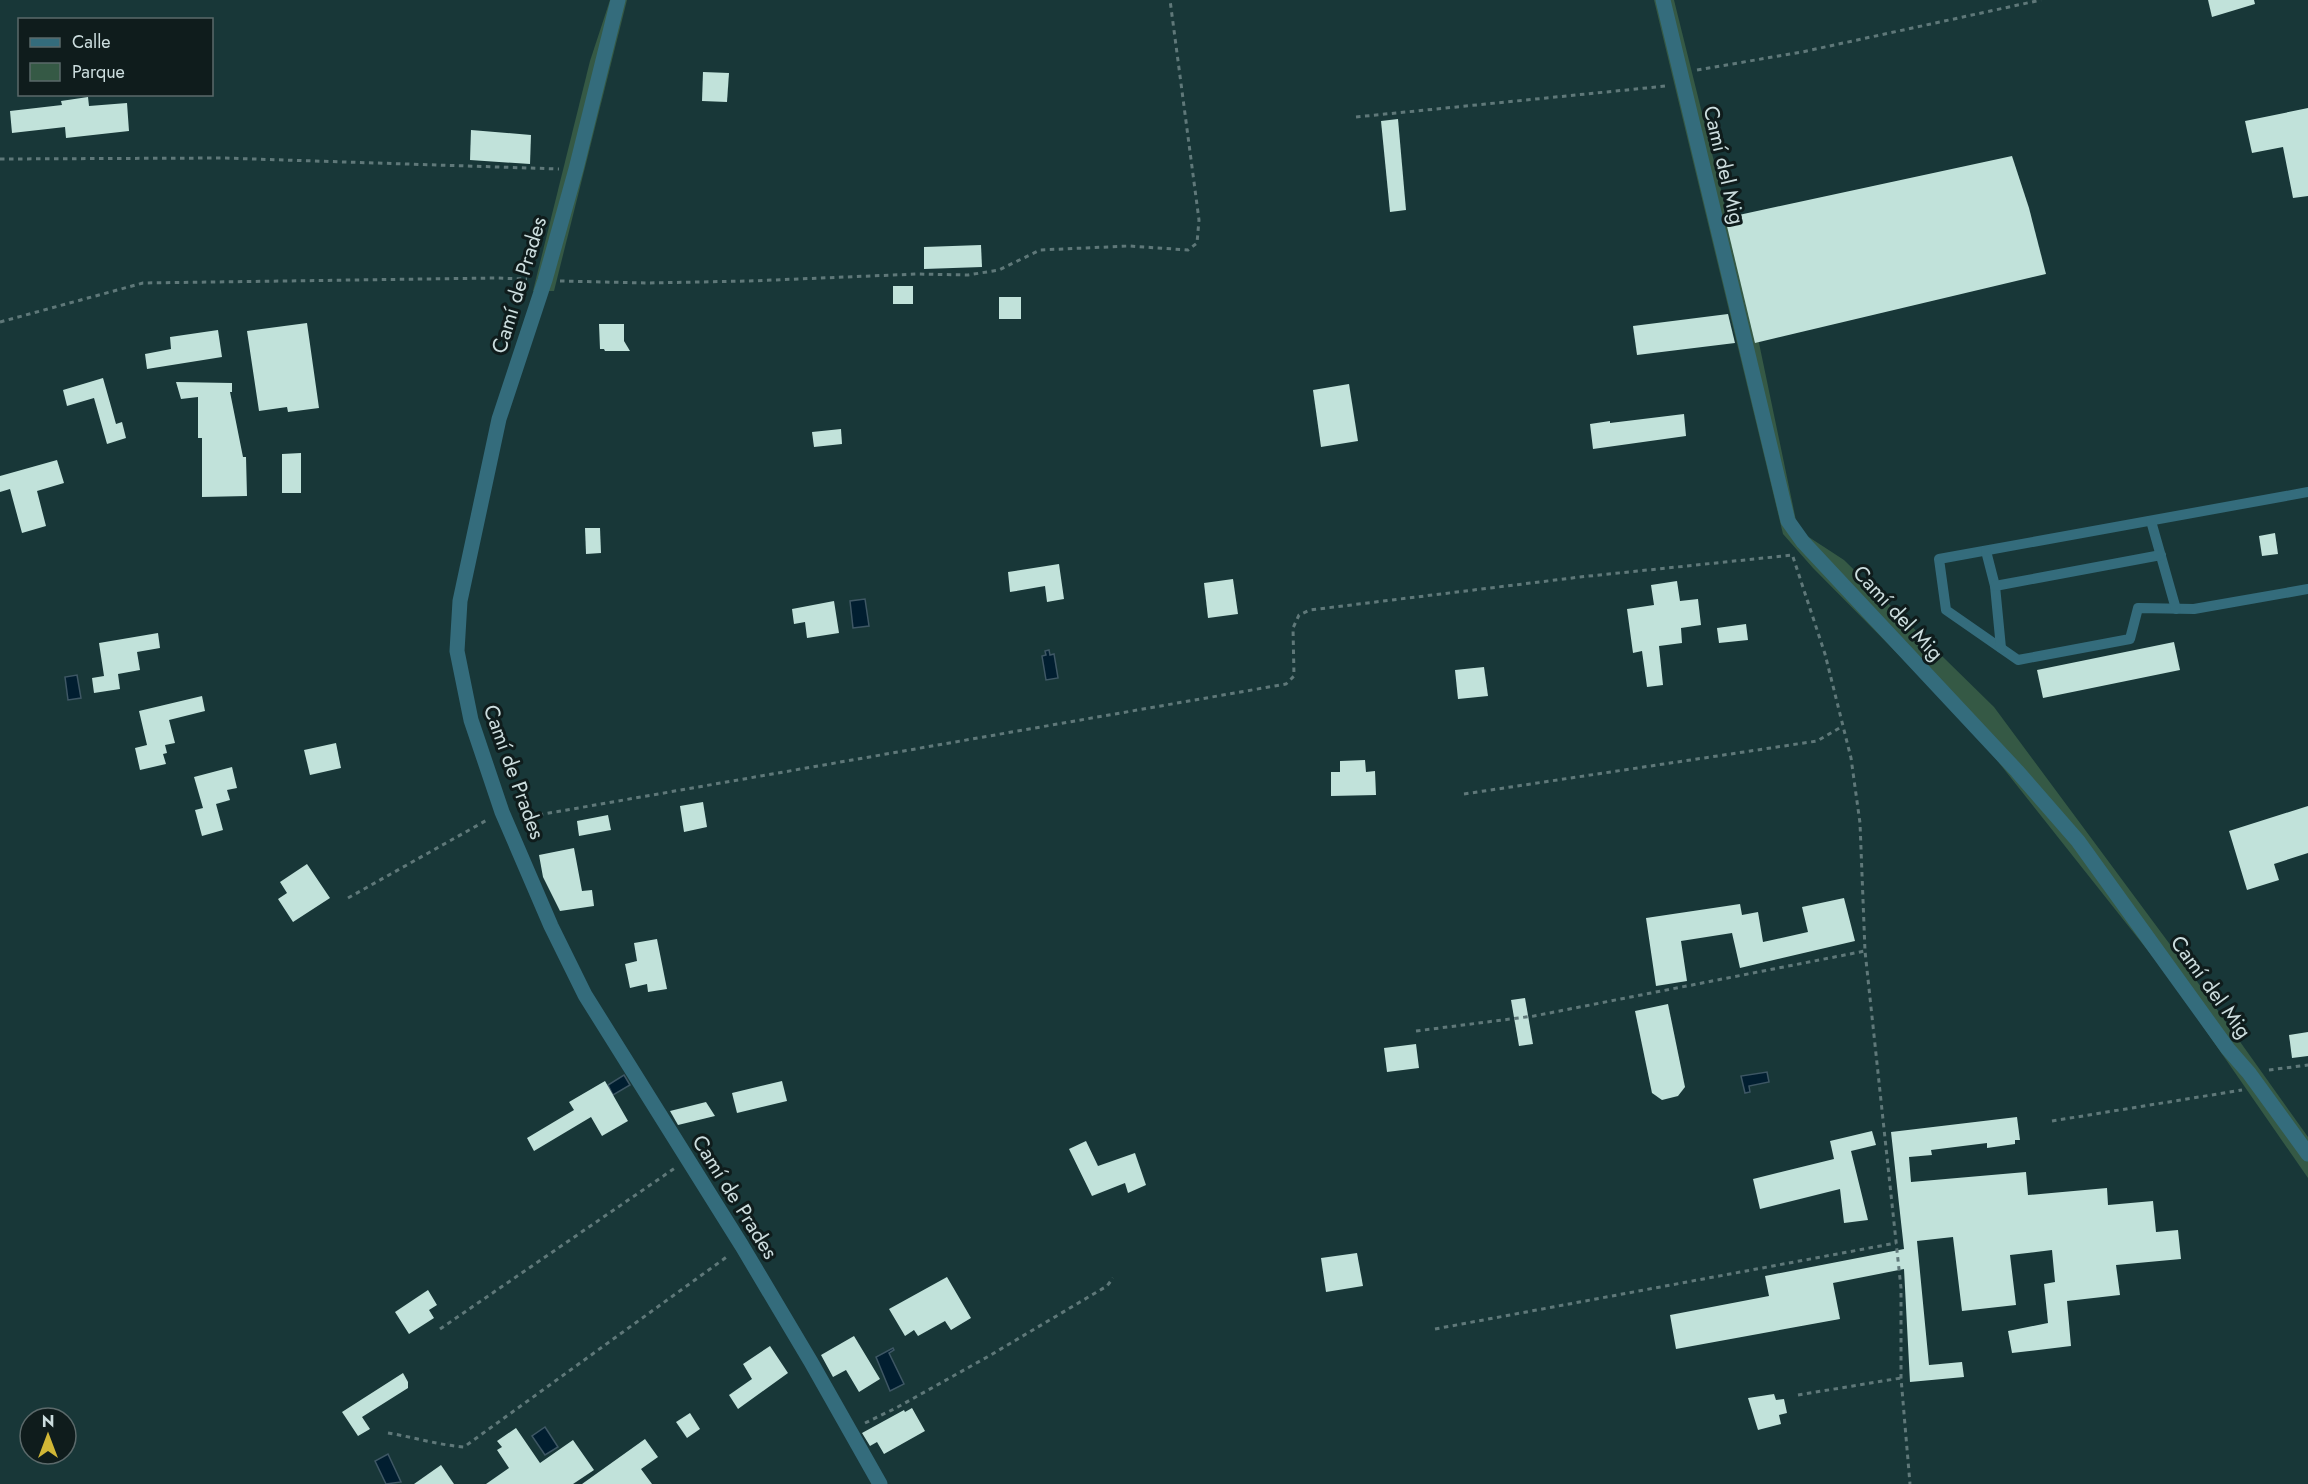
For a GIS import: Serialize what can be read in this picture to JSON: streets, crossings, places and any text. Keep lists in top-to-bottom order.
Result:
{
  "streets": {
    "street": ["Camí del Mig", "Camí de Prades"]
  },
  "legend": ["Calle", "Parque"],
  "north": "top"
}
